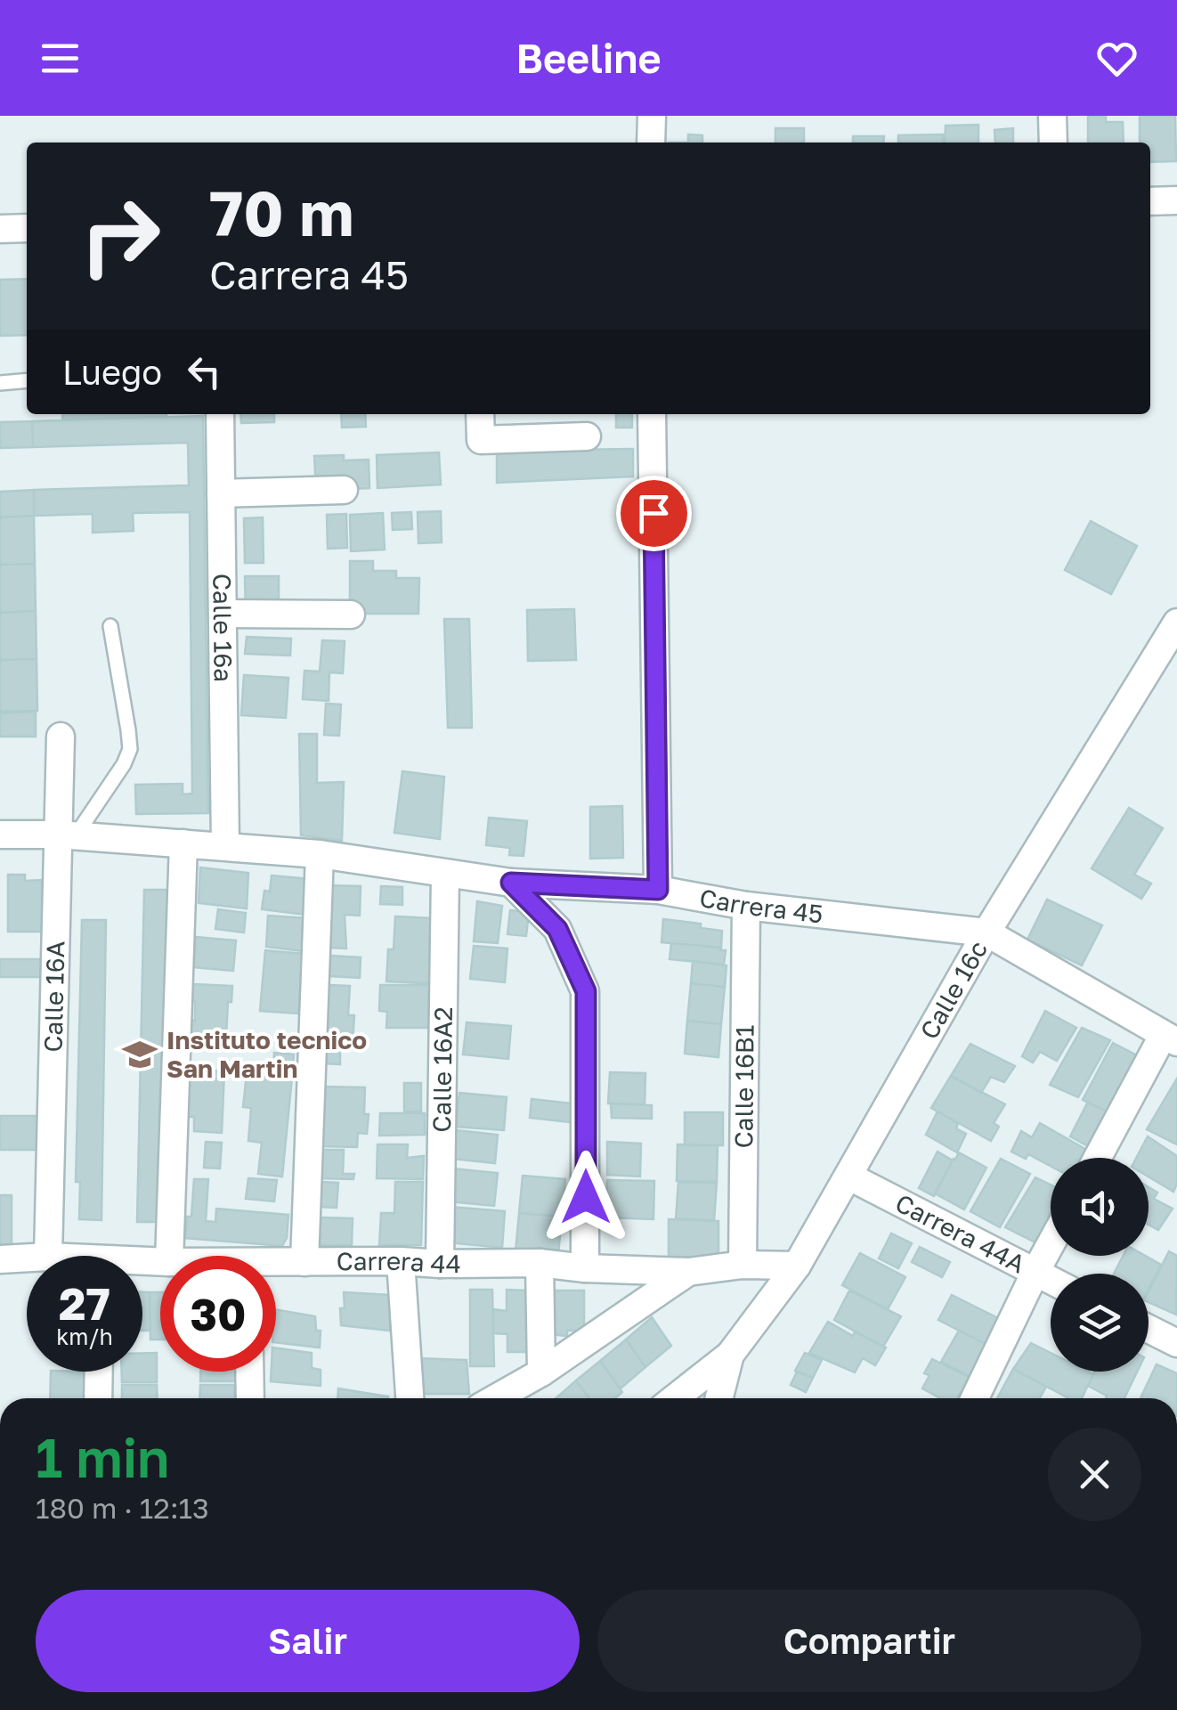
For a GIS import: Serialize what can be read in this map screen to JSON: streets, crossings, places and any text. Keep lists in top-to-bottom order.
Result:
{
  "streets": {
    "street": [
      "Calle 16a",
      "Carrera 45",
      "Calle 16c",
      "Calle 16A",
      "Calle 16A2",
      "Calle 16B1",
      "Carrera 44A",
      "Carrera 44"
    ]
  },
  "crossings": [
    ["Calle 16a", "Carrera 45"],
    ["Carrera 45", "Calle 16c"],
    ["Carrera 45", "Calle 16A"],
    ["Carrera 45", "Calle 16A2"],
    ["Carrera 45", "Calle 16B1"],
    ["Calle 16c", "Carrera 44A"],
    ["Calle 16c", "Carrera 44"],
    ["Calle 16A2", "Carrera 44"],
    ["Calle 16B1", "Carrera 44"]
  ],
  "places": {
    "school or university": ["Instituto tecnico San Martin"]
  },
  "page": {
    "header": "Beeline",
    "turn": ["70 m", "Carrera 45"],
    "then": "Luego",
    "speed": "27 km/h",
    "limit": "30",
    "heading": ["1 min", "180 m · 12:13"],
    "buttons": ["Salir", "Compartir"]
  }
}
